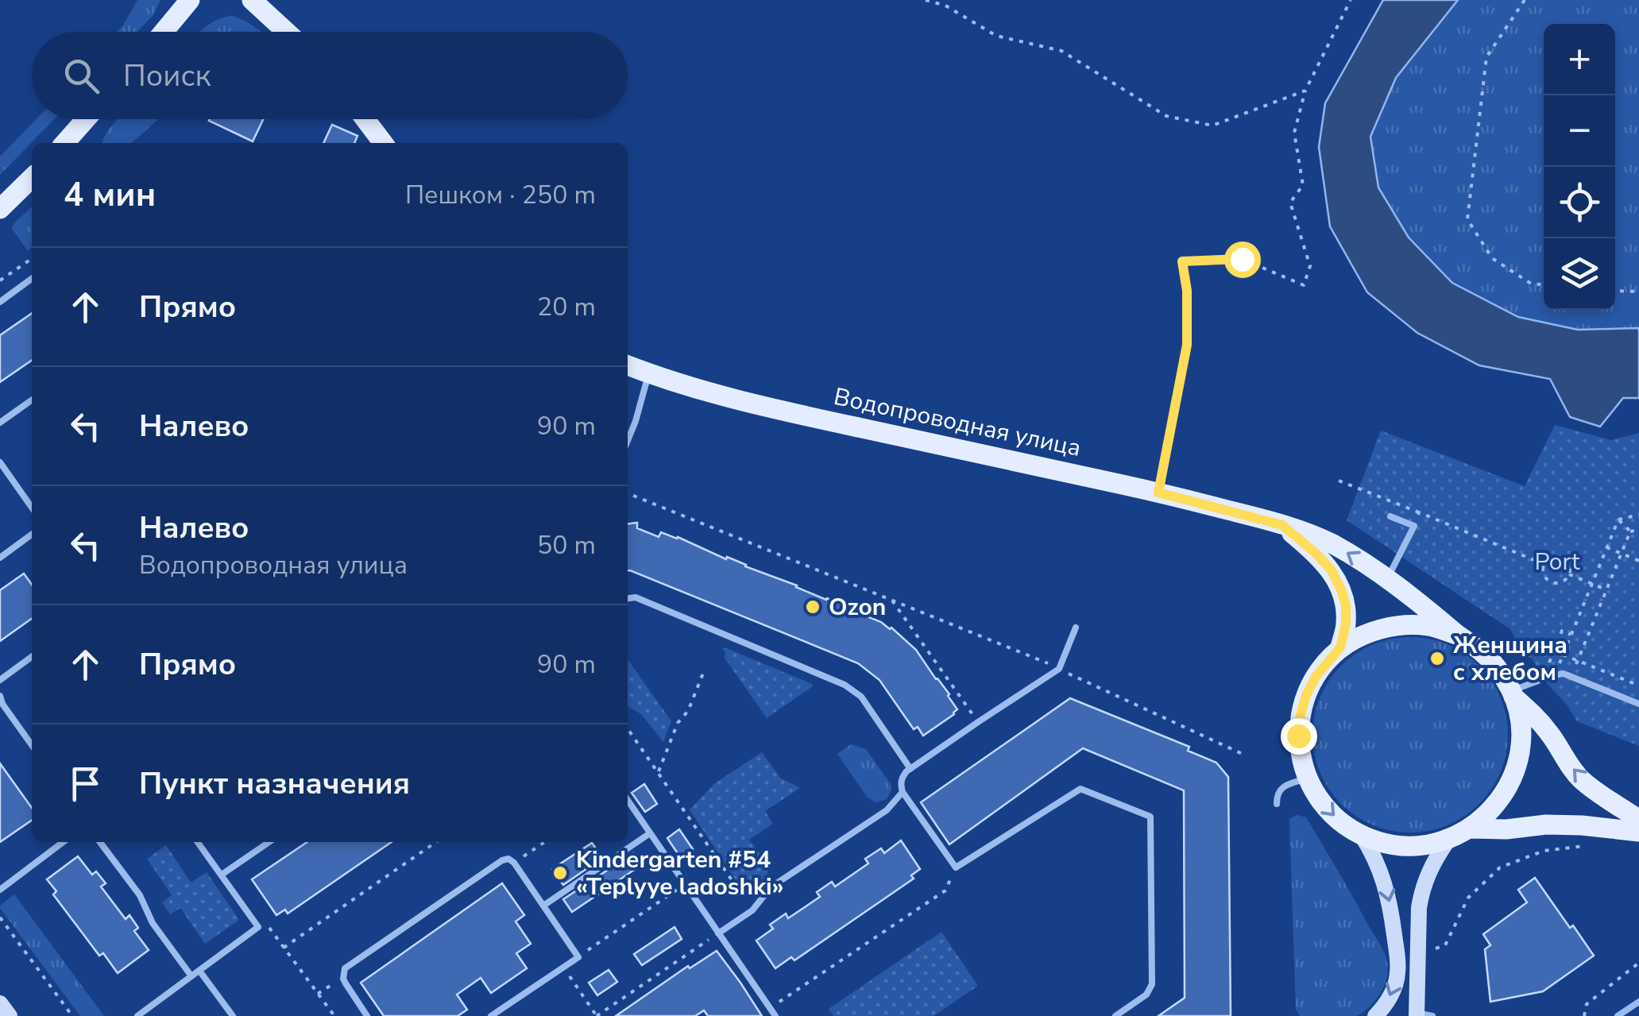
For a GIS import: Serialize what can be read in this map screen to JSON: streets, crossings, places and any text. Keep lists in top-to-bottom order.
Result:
{
  "streets": {
    "main road": ["Водопроводная улица"]
  },
  "parks": ["Port"],
  "places": ["Ozon", "Женщина с хлебом", "Kindergarten #54 «Teplyye ladoshki»"],
  "page": {
    "map_buttons": ["+", "−"],
    "search": "Поиск",
    "heading": ["4 мин", "Пешком · 250 m"],
    "list": [
      ["Прямо", "20 m"],
      ["Налево", "90 m"],
      ["Налево", "Водопроводная улица", "50 m"],
      ["Прямо", "90 m"],
      "Пункт назначения"
    ]
  }
}
